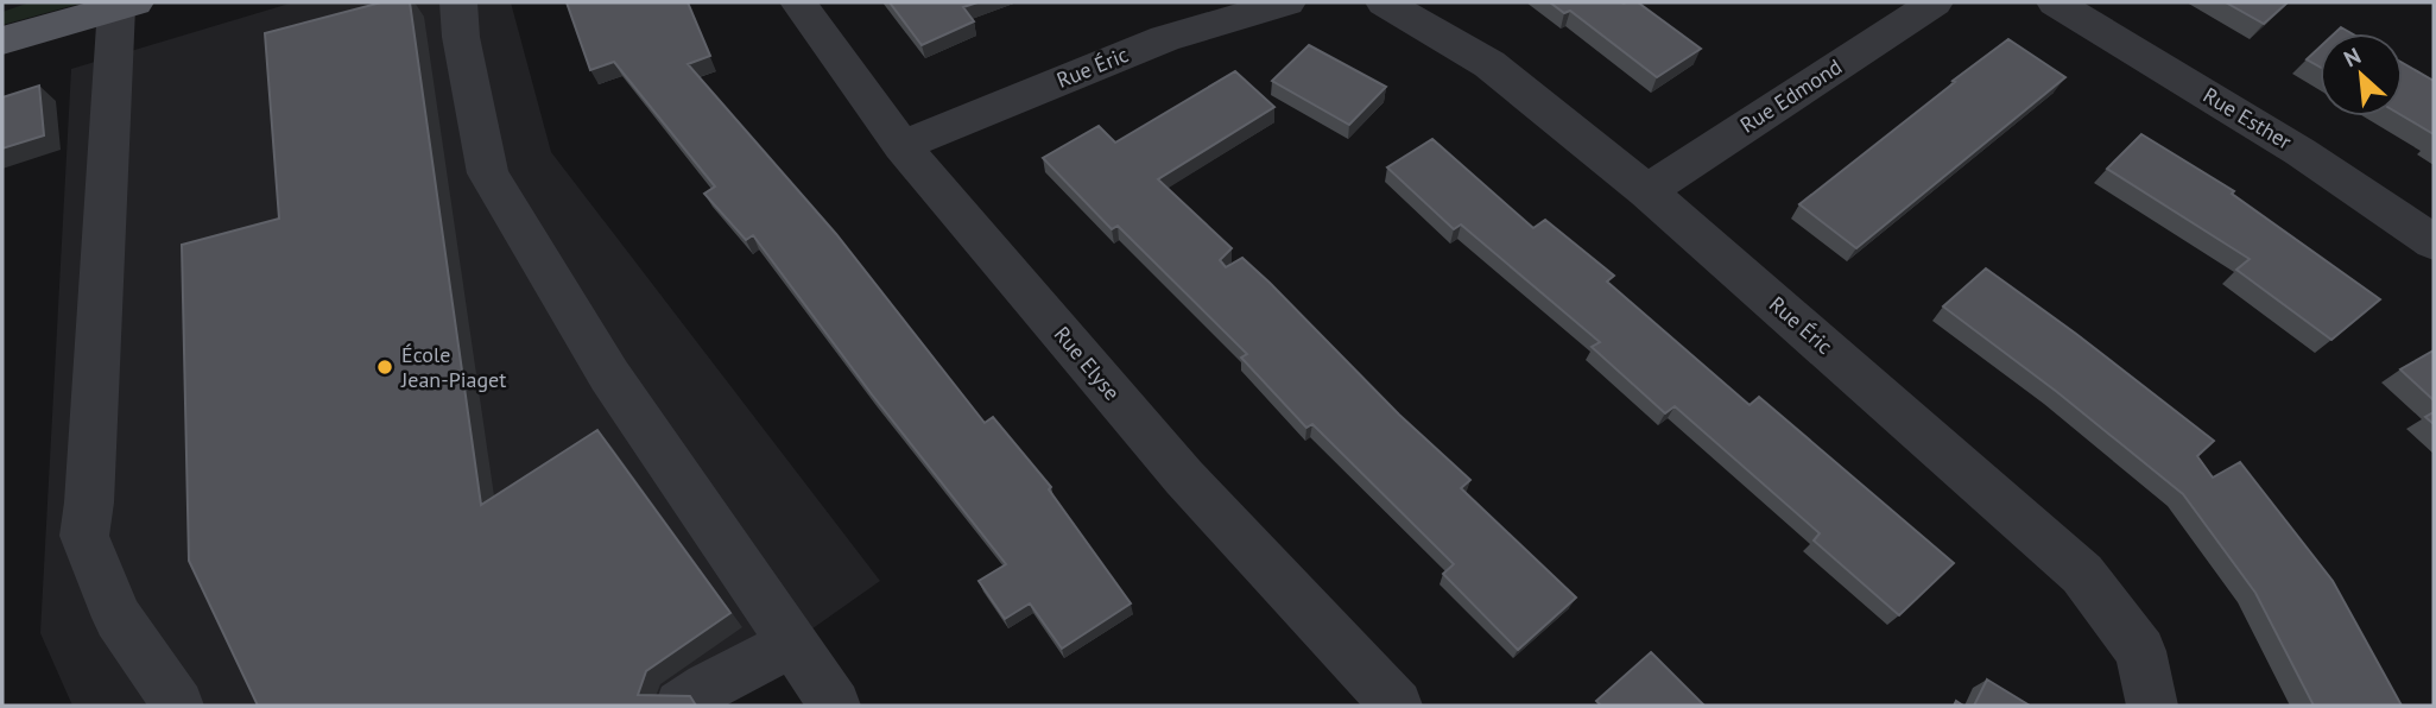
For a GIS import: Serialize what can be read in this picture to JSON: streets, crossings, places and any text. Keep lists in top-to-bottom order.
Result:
{
  "streets": {
    "street": [
      "Rue Éric",
      "Rue Edmond",
      "Rue Esther",
      "Rue Elyse"
    ]
  },
  "crossings": [
    ["Rue Éric", "Rue Edmond"],
    ["Rue Éric", "Rue Elyse"]
  ],
  "places": ["École Jean-Piaget"],
  "north": "top left"
}
